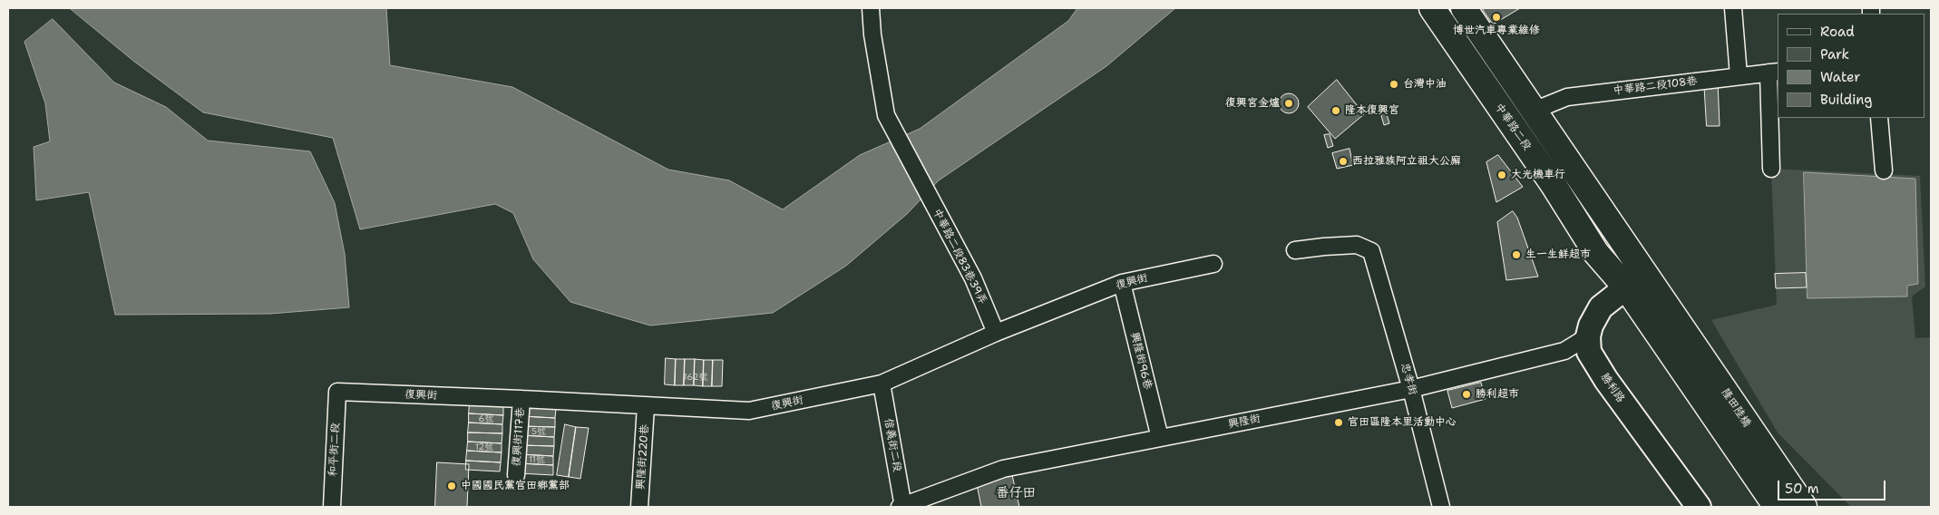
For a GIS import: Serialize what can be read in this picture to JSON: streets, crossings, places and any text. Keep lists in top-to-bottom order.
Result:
{
  "streets": {
    "main road": ["中華路二段", "勝利路", "隆田陸橋"],
    "street": [
      "中華路二段108巷",
      "中華路二段83巷39弄",
      "復興街",
      "興隆街96巷",
      "忠孝街",
      "興隆街",
      "復興街117巷",
      "信義街二段",
      "和平街二段",
      "興隆街220巷"
    ]
  },
  "crossings": [
    ["中華路二段", "隆田陸橋"],
    ["中華路二段83巷39弄", "復興街"],
    ["復興街", "興隆街96巷"],
    ["復興街", "復興街117巷"],
    ["復興街", "信義街二段"],
    ["復興街", "和平街二段"],
    ["復興街", "興隆街220巷"],
    ["興隆街96巷", "興隆街"],
    ["忠孝街", "興隆街"],
    ["勝利路", "興隆街"],
    ["興隆街", "信義街二段"]
  ],
  "districts": ["番仔田"],
  "places": [
    "博世汽車專業維修",
    "台灣中油",
    "復興宮金爐",
    "隆本復興宮",
    "西拉雅族阿立祖大公廨",
    "大光機車行",
    "生一生鮮超市",
    "勝利超市",
    "官田區隆本里活動中心",
    "中國國民黨官田鄉黨部"
  ],
  "house_numbers": [
    "162號",
    "6號",
    "5號",
    "12號",
    "11號"
  ],
  "legend": [
    "Road",
    "Park",
    "Water",
    "Building"
  ],
  "scale_bar": "50 m"
}
